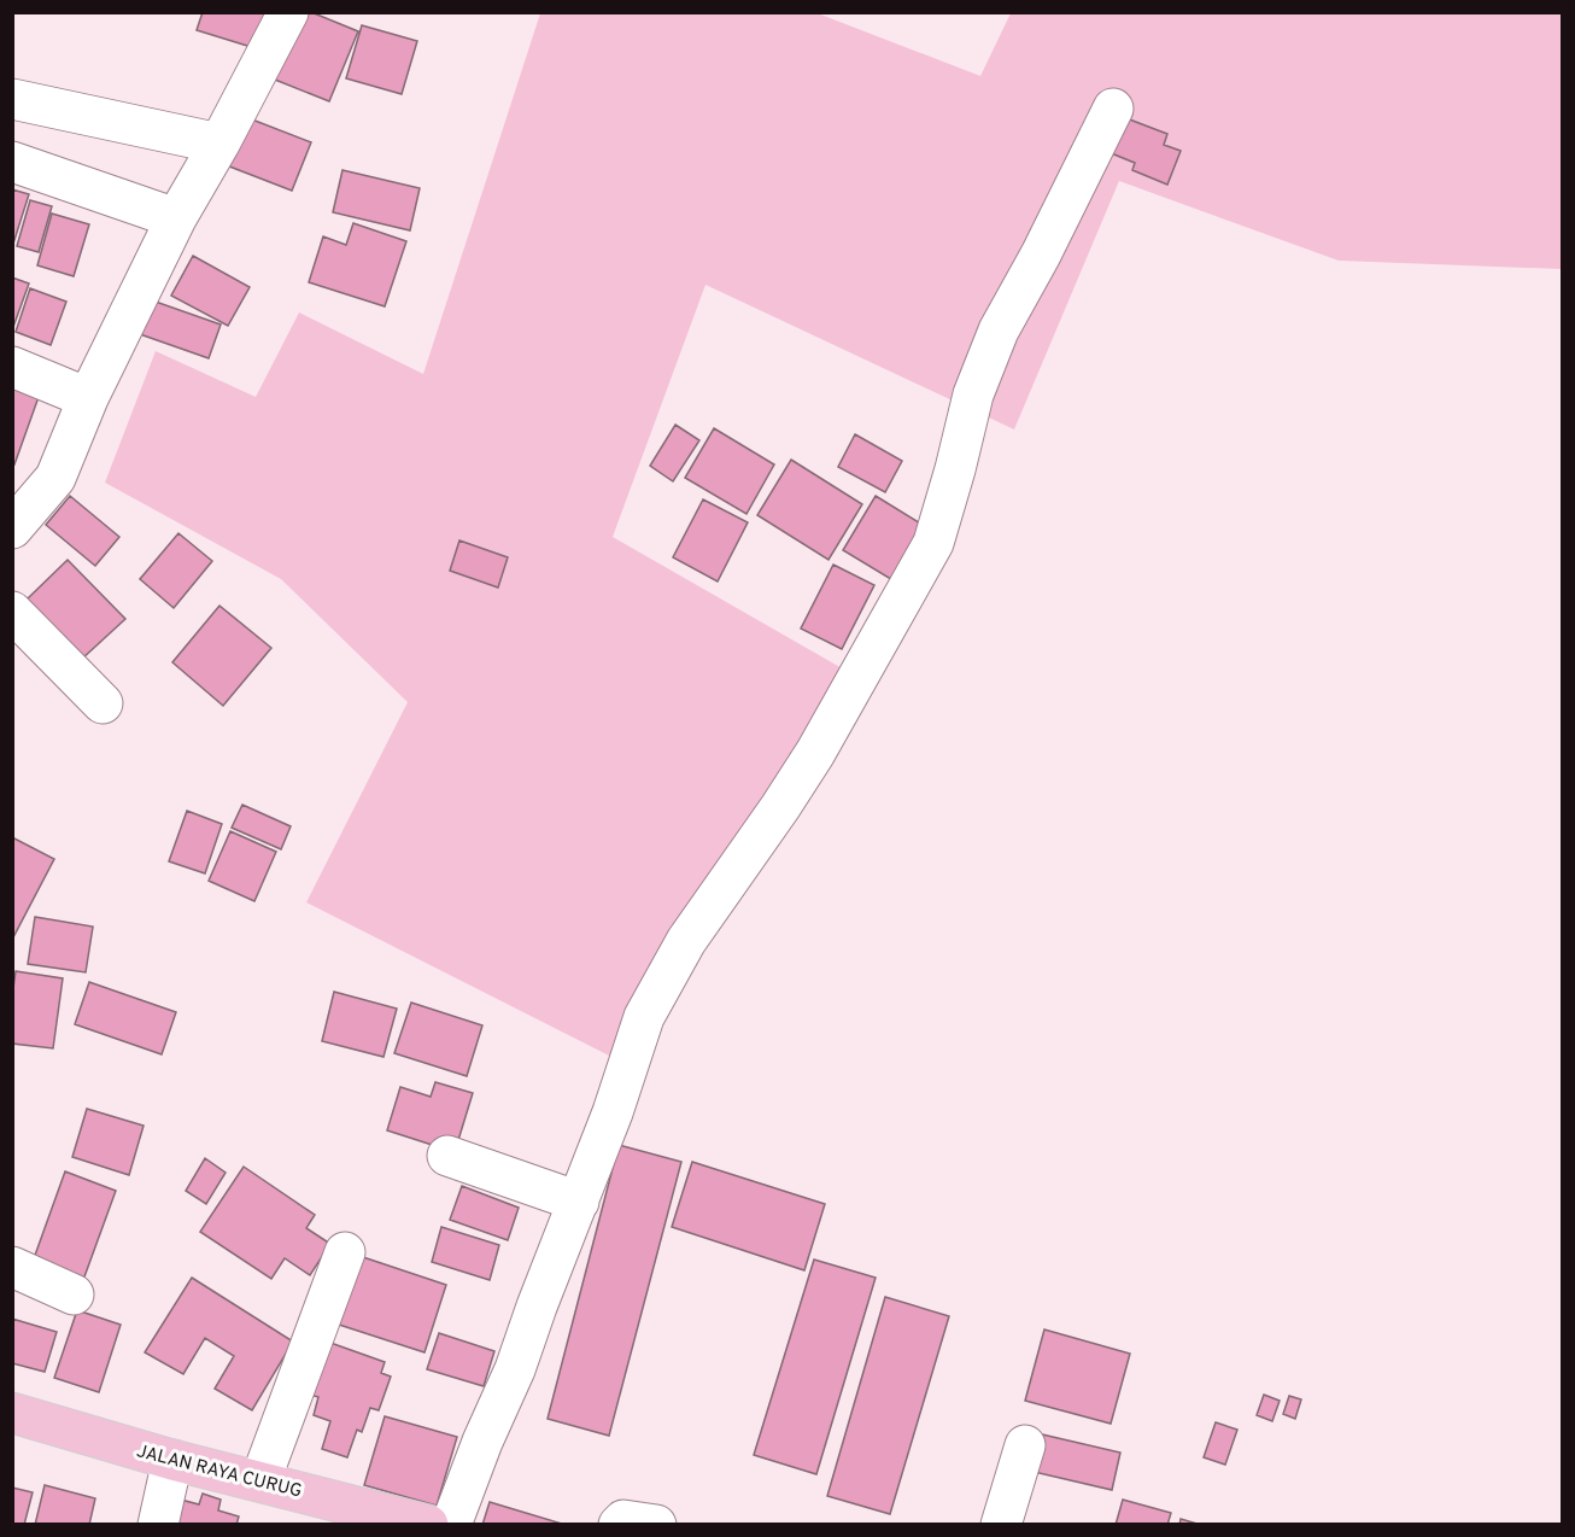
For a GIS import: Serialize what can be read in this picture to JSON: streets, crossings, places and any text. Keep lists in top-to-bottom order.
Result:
{
  "streets": {
    "main road": ["JALAN RAYA CURUG"]
  }
}
